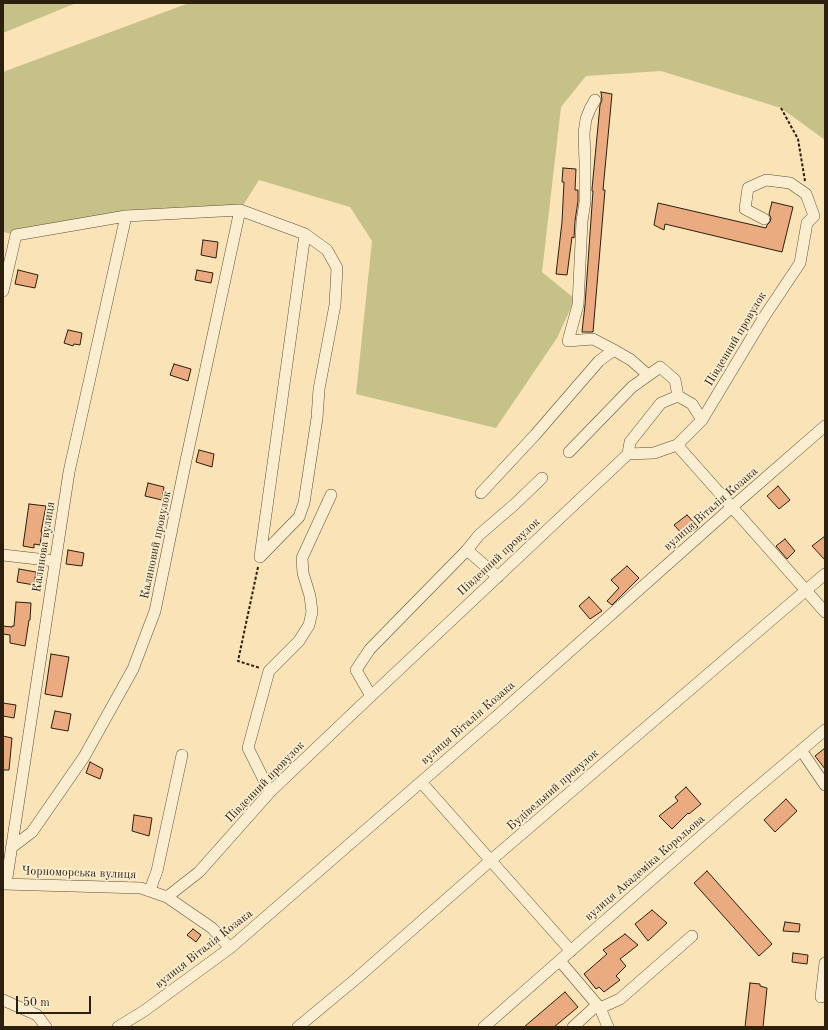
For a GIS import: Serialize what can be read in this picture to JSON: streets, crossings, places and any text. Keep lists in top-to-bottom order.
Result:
{
  "streets": {
    "street": [
      "Південний провулок",
      "вулиця Віталія Козака",
      "Калиновий провулок",
      "Калинова вулиця",
      "Будівельний провулок",
      "вулиця Академіка Корольова",
      "Чорноморська вулиця"
    ]
  },
  "crossings": [
    ["Південний провулок", "Чорноморська вулиця"],
    ["вулиця Віталія Козака", "Чорноморська вулиця"],
    ["Калиновий провулок", "Калинова вулиця"],
    ["Калинова вулиця", "Чорноморська вулиця"]
  ],
  "scale_bar": "50 m"
}
